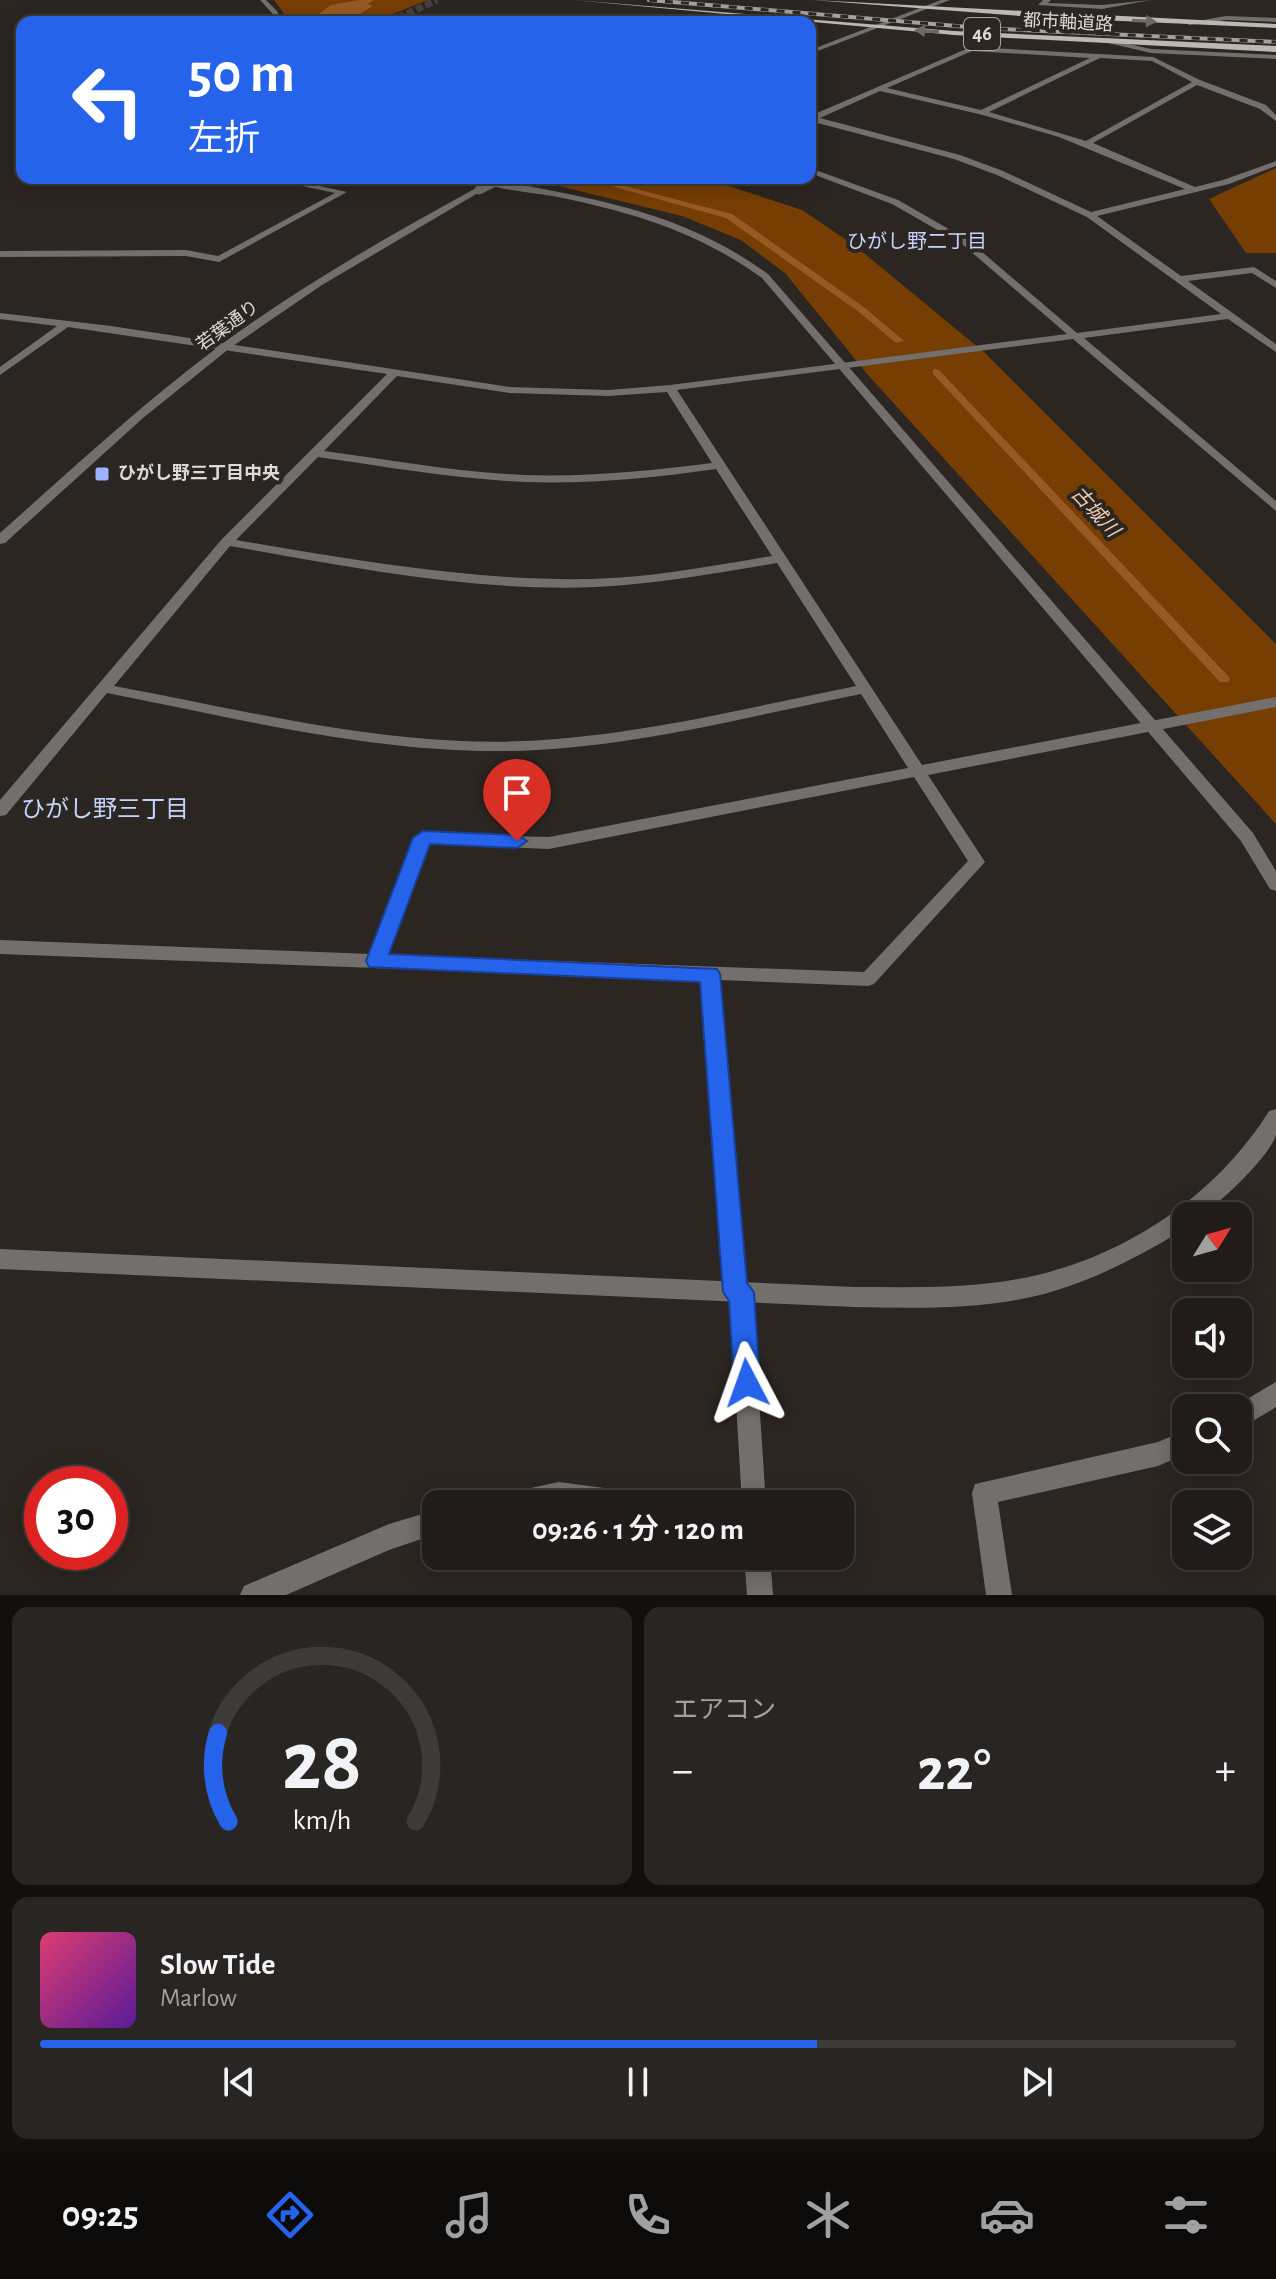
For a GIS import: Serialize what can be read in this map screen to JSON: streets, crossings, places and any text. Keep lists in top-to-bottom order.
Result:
{
  "streets": {
    "main road": ["都市軸道路", "46"],
    "street": ["若葉通り"]
  },
  "crossings": [
    ["都市軸道路", "46"]
  ],
  "districts": ["ひがし野二丁目", "ひがし野三丁目"],
  "water": ["古城川"],
  "places": {
    "transit": ["ひがし野三丁目中央"]
  },
  "north": "top right",
  "page": {
    "turn": ["50 m", "左折"],
    "limit": "30",
    "trip": "09:26 · 1 分 · 120 m",
    "tile": "エアコン",
    "heat": ["−", "22°", "+"],
    "song": ["Slow Tide", "Marlow"],
    "tabs": "09:25",
    "gauge": ["28", "km/h"]
  }
}
